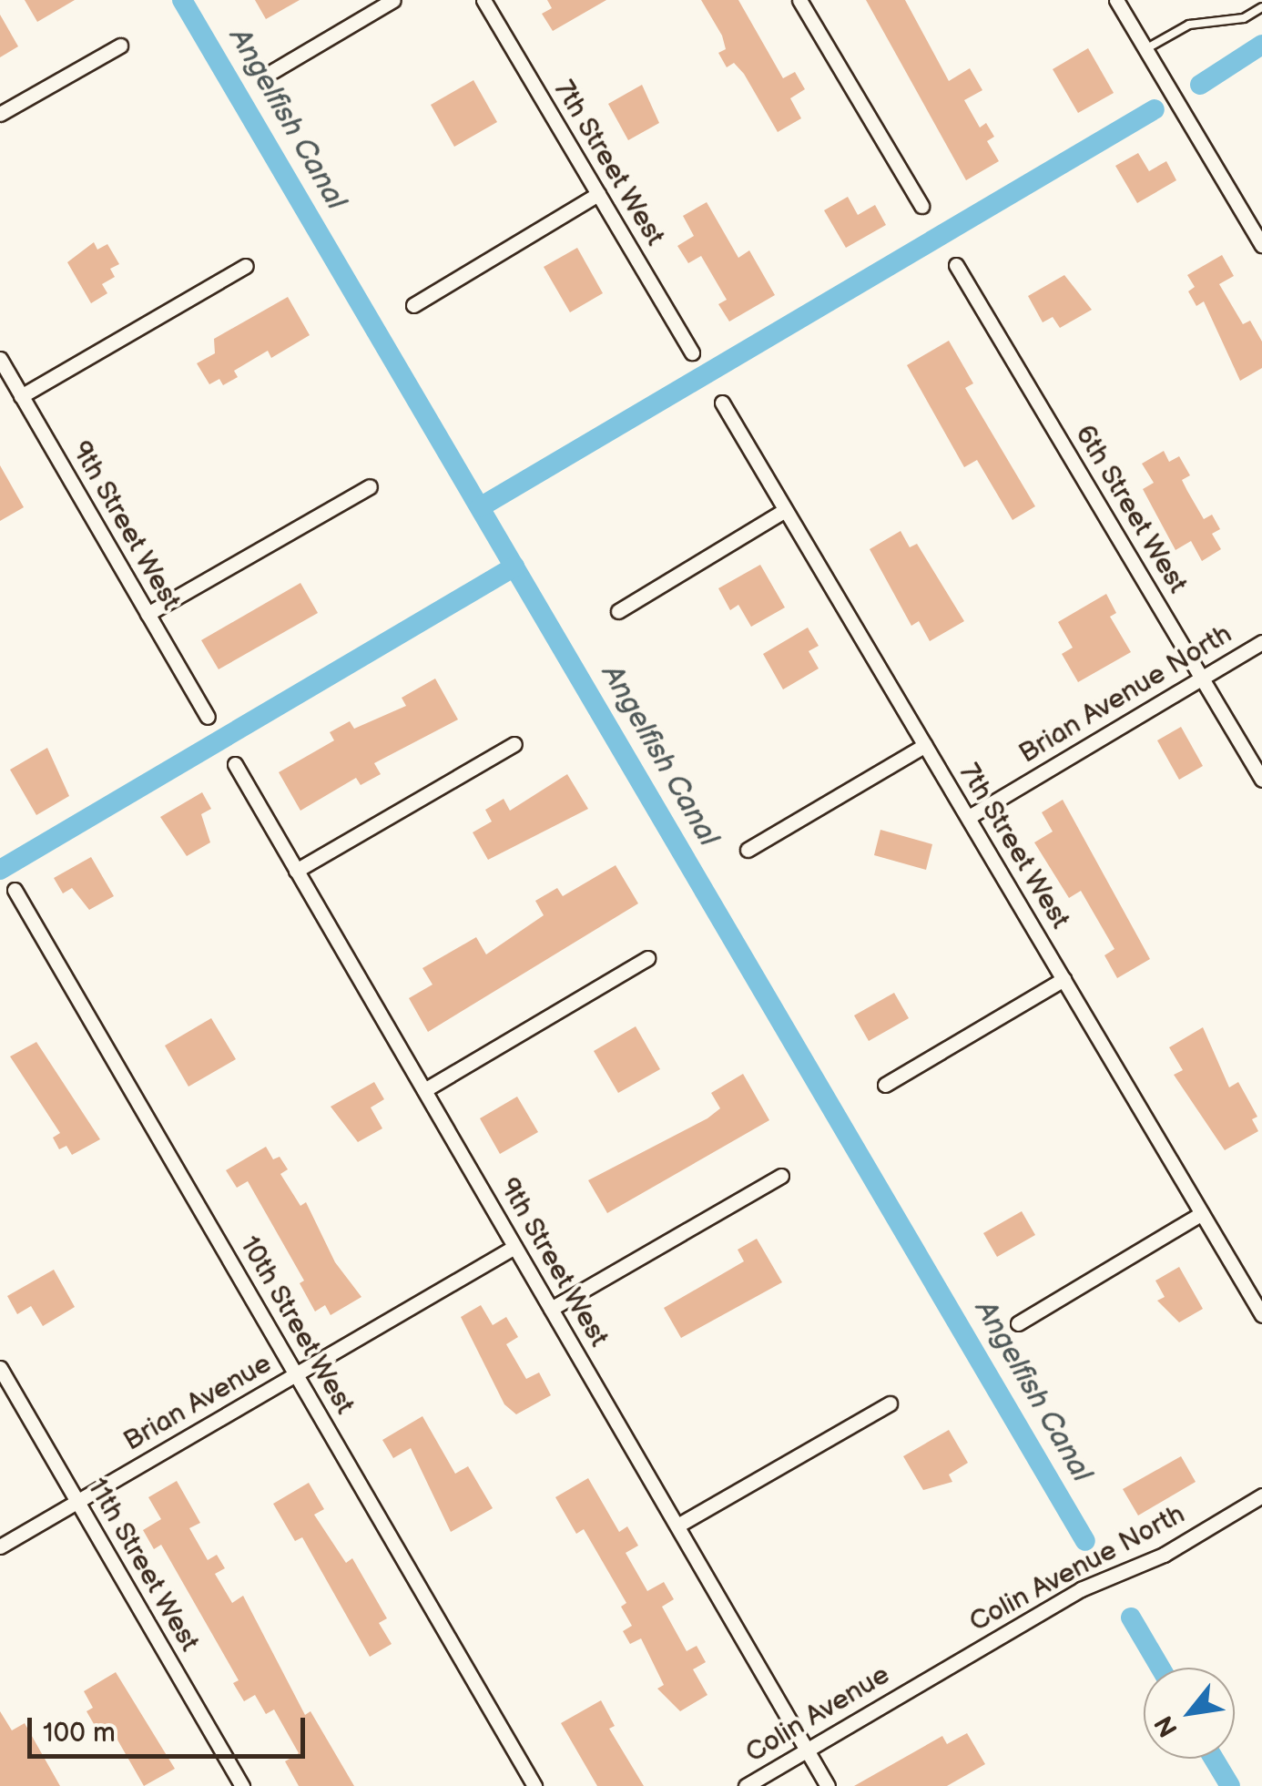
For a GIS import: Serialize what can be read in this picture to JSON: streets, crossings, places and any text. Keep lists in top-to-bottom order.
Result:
{
  "streets": {
    "street": [
      "7th Street West",
      "6th Street West",
      "9th Street West",
      "Brian Avenue North",
      "10th Street West",
      "Brian Avenue",
      "11th Street West",
      "Colin Avenue North",
      "Colin Avenue"
    ]
  },
  "crossings": [
    ["7th Street West", "Brian Avenue North"],
    ["6th Street West", "Brian Avenue North"],
    ["9th Street West", "Brian Avenue"],
    ["9th Street West", "Colin Avenue"],
    ["10th Street West", "Brian Avenue"],
    ["Brian Avenue", "11th Street West"],
    ["Colin Avenue North", "Colin Avenue"]
  ],
  "water": ["Angelfish Canal"],
  "scale_bar": "100 m",
  "north": "bottom left"
}
